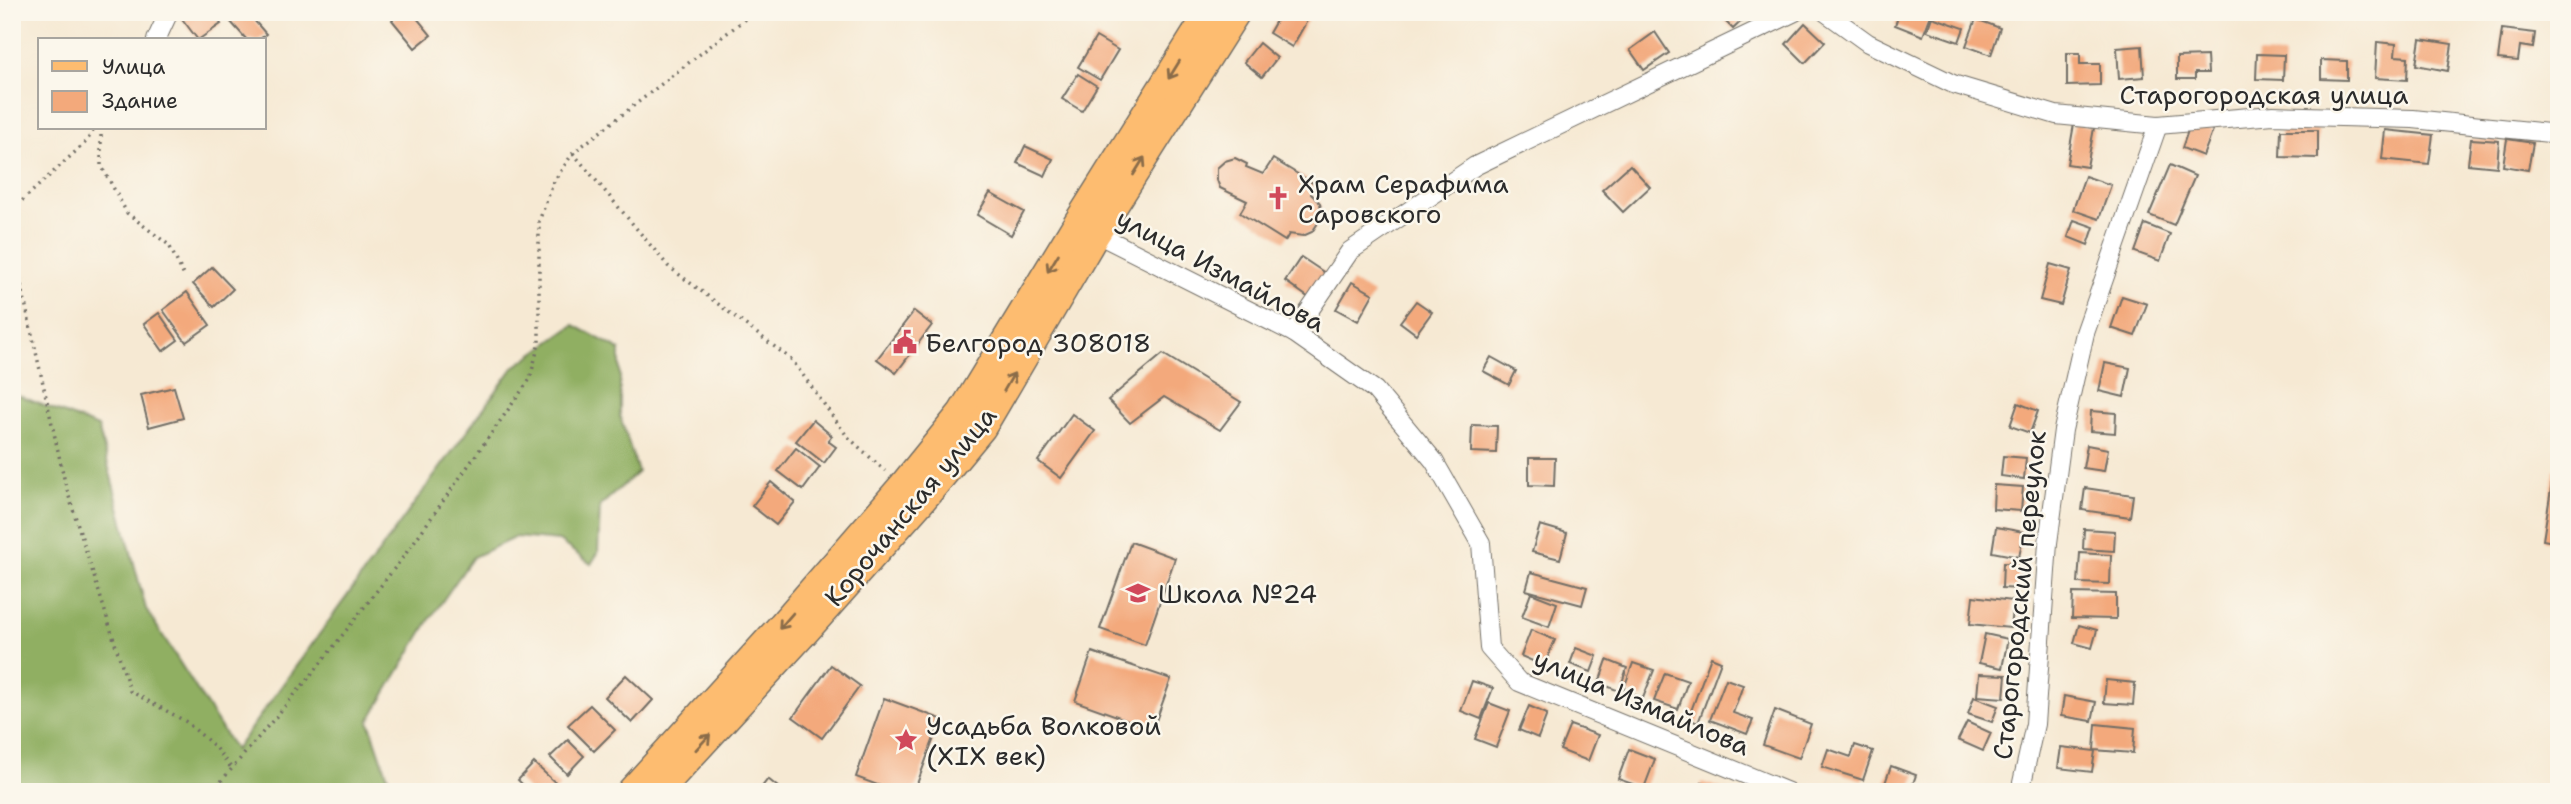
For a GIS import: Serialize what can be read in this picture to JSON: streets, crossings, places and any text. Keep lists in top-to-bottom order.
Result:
{
  "streets": {
    "main road": ["Корочанская улица"],
    "street": ["Старогородская улица", "улица Измайлова", "Старогородский переулок"]
  },
  "crossings": [
    ["Старогородская улица", "Старогородский переулок"],
    ["улица Измайлова", "Корочанская улица"]
  ],
  "places": {
    "church": ["Храм Серафима Саровского"],
    "public building": ["Белгород 308018"],
    "school or university": ["Школа №24"],
    "place": ["Усадьба Волковой (XIX век)"]
  },
  "legend": ["Улица", "Здание"]
}
